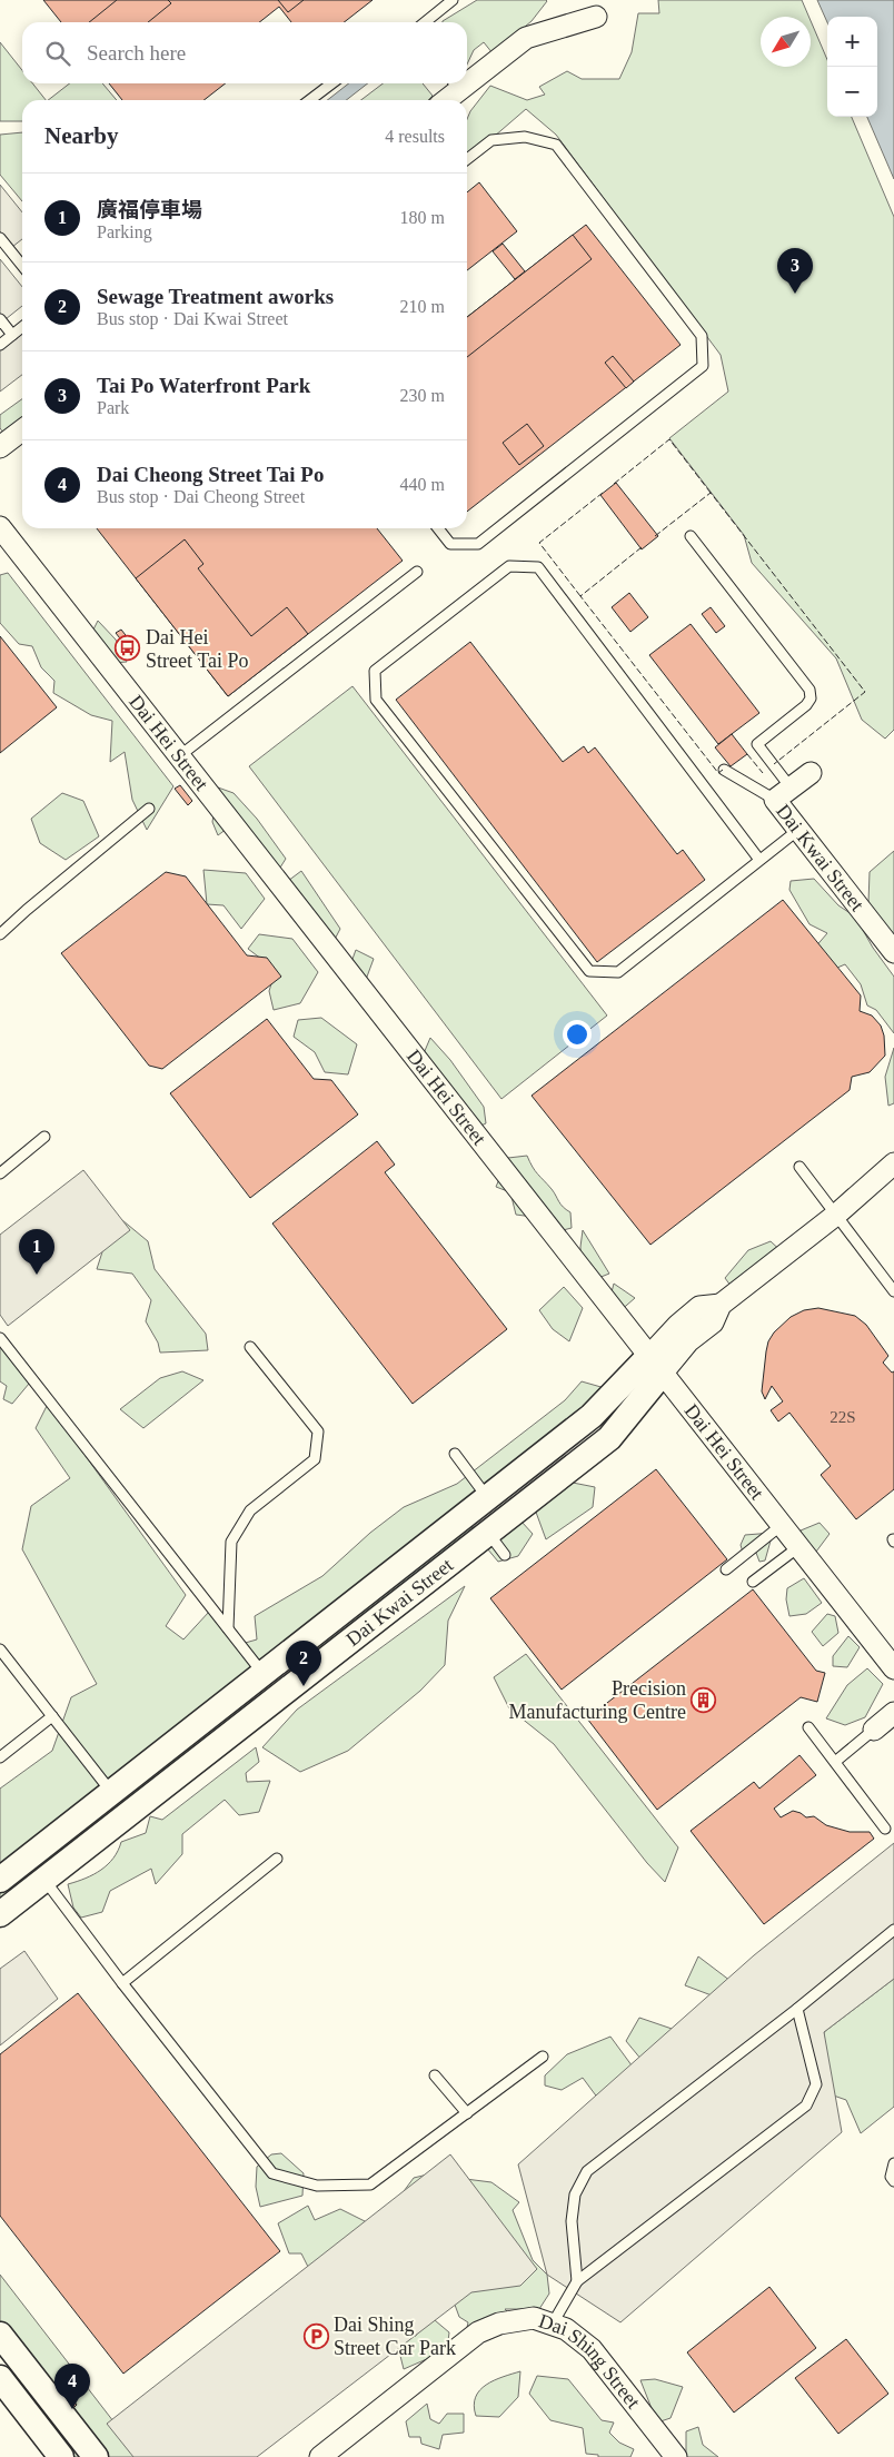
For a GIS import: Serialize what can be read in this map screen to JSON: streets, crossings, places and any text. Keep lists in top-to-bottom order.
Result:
{
  "streets": {
    "street": ["Dai Hei Street", "Dai Kwai Street", "Dai Shing Street"]
  },
  "crossings": [
    ["Dai Hei Street", "Dai Kwai Street"]
  ],
  "places": {
    "bus stop": ["Dai Hei Street Tai Po"],
    "building": ["Precision Manufacturing Centre"],
    "parking": ["Dai Shing Street Car Park"]
  },
  "house_numbers": ["22S"],
  "north": "bottom left",
  "page": {
    "map_buttons": ["+", "−"],
    "search": "Search here",
    "heading": ["Nearby", "4 results"],
    "list": [
      {
        "mark": "1",
        "name": "廣福停車場",
        "note": "Parking",
        "value": "180 m"
      },
      {
        "mark": "2",
        "name": "Sewage Treatment aworks",
        "note": "Bus stop · Dai Kwai Street",
        "value": "210 m"
      },
      {
        "mark": "3",
        "name": "Tai Po Waterfront Park",
        "note": "Park",
        "value": "230 m"
      },
      {
        "mark": "4",
        "name": "Dai Cheong Street Tai Po",
        "note": "Bus stop · Dai Cheong Street",
        "value": "440 m"
      }
    ],
    "pins": [
      "3",
      "1",
      "2",
      "4"
    ]
  }
}
